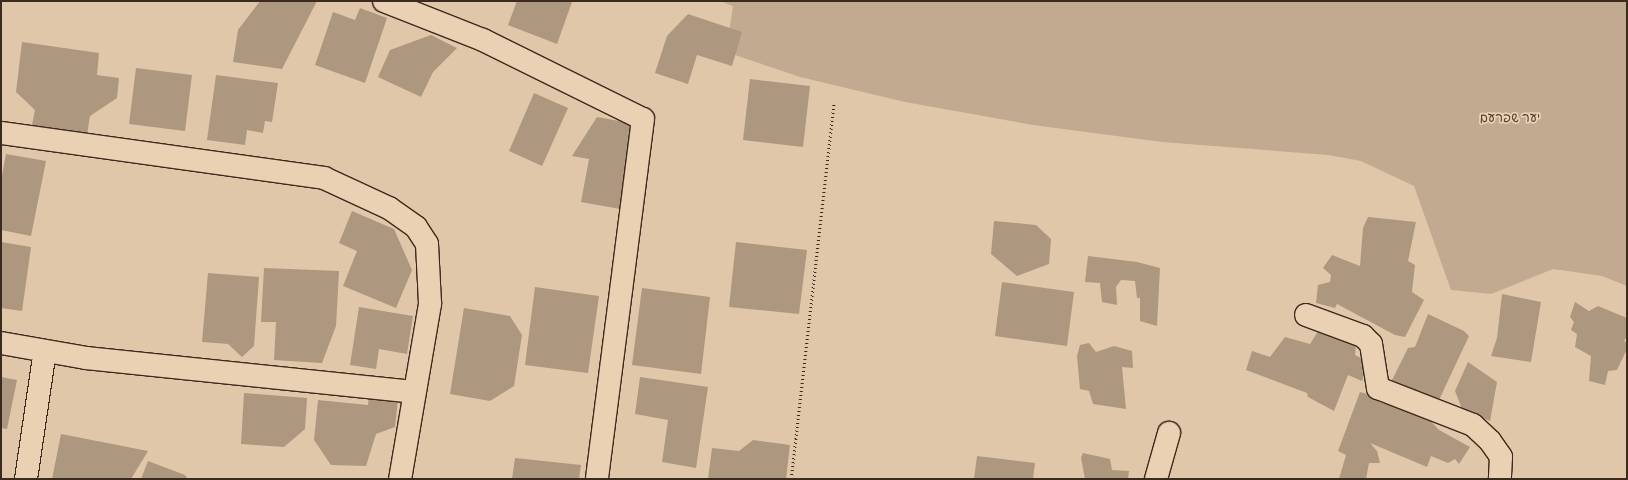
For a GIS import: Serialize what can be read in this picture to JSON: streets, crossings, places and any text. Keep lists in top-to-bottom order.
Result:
{
  "parks": ["יער שפרעם"]
}
